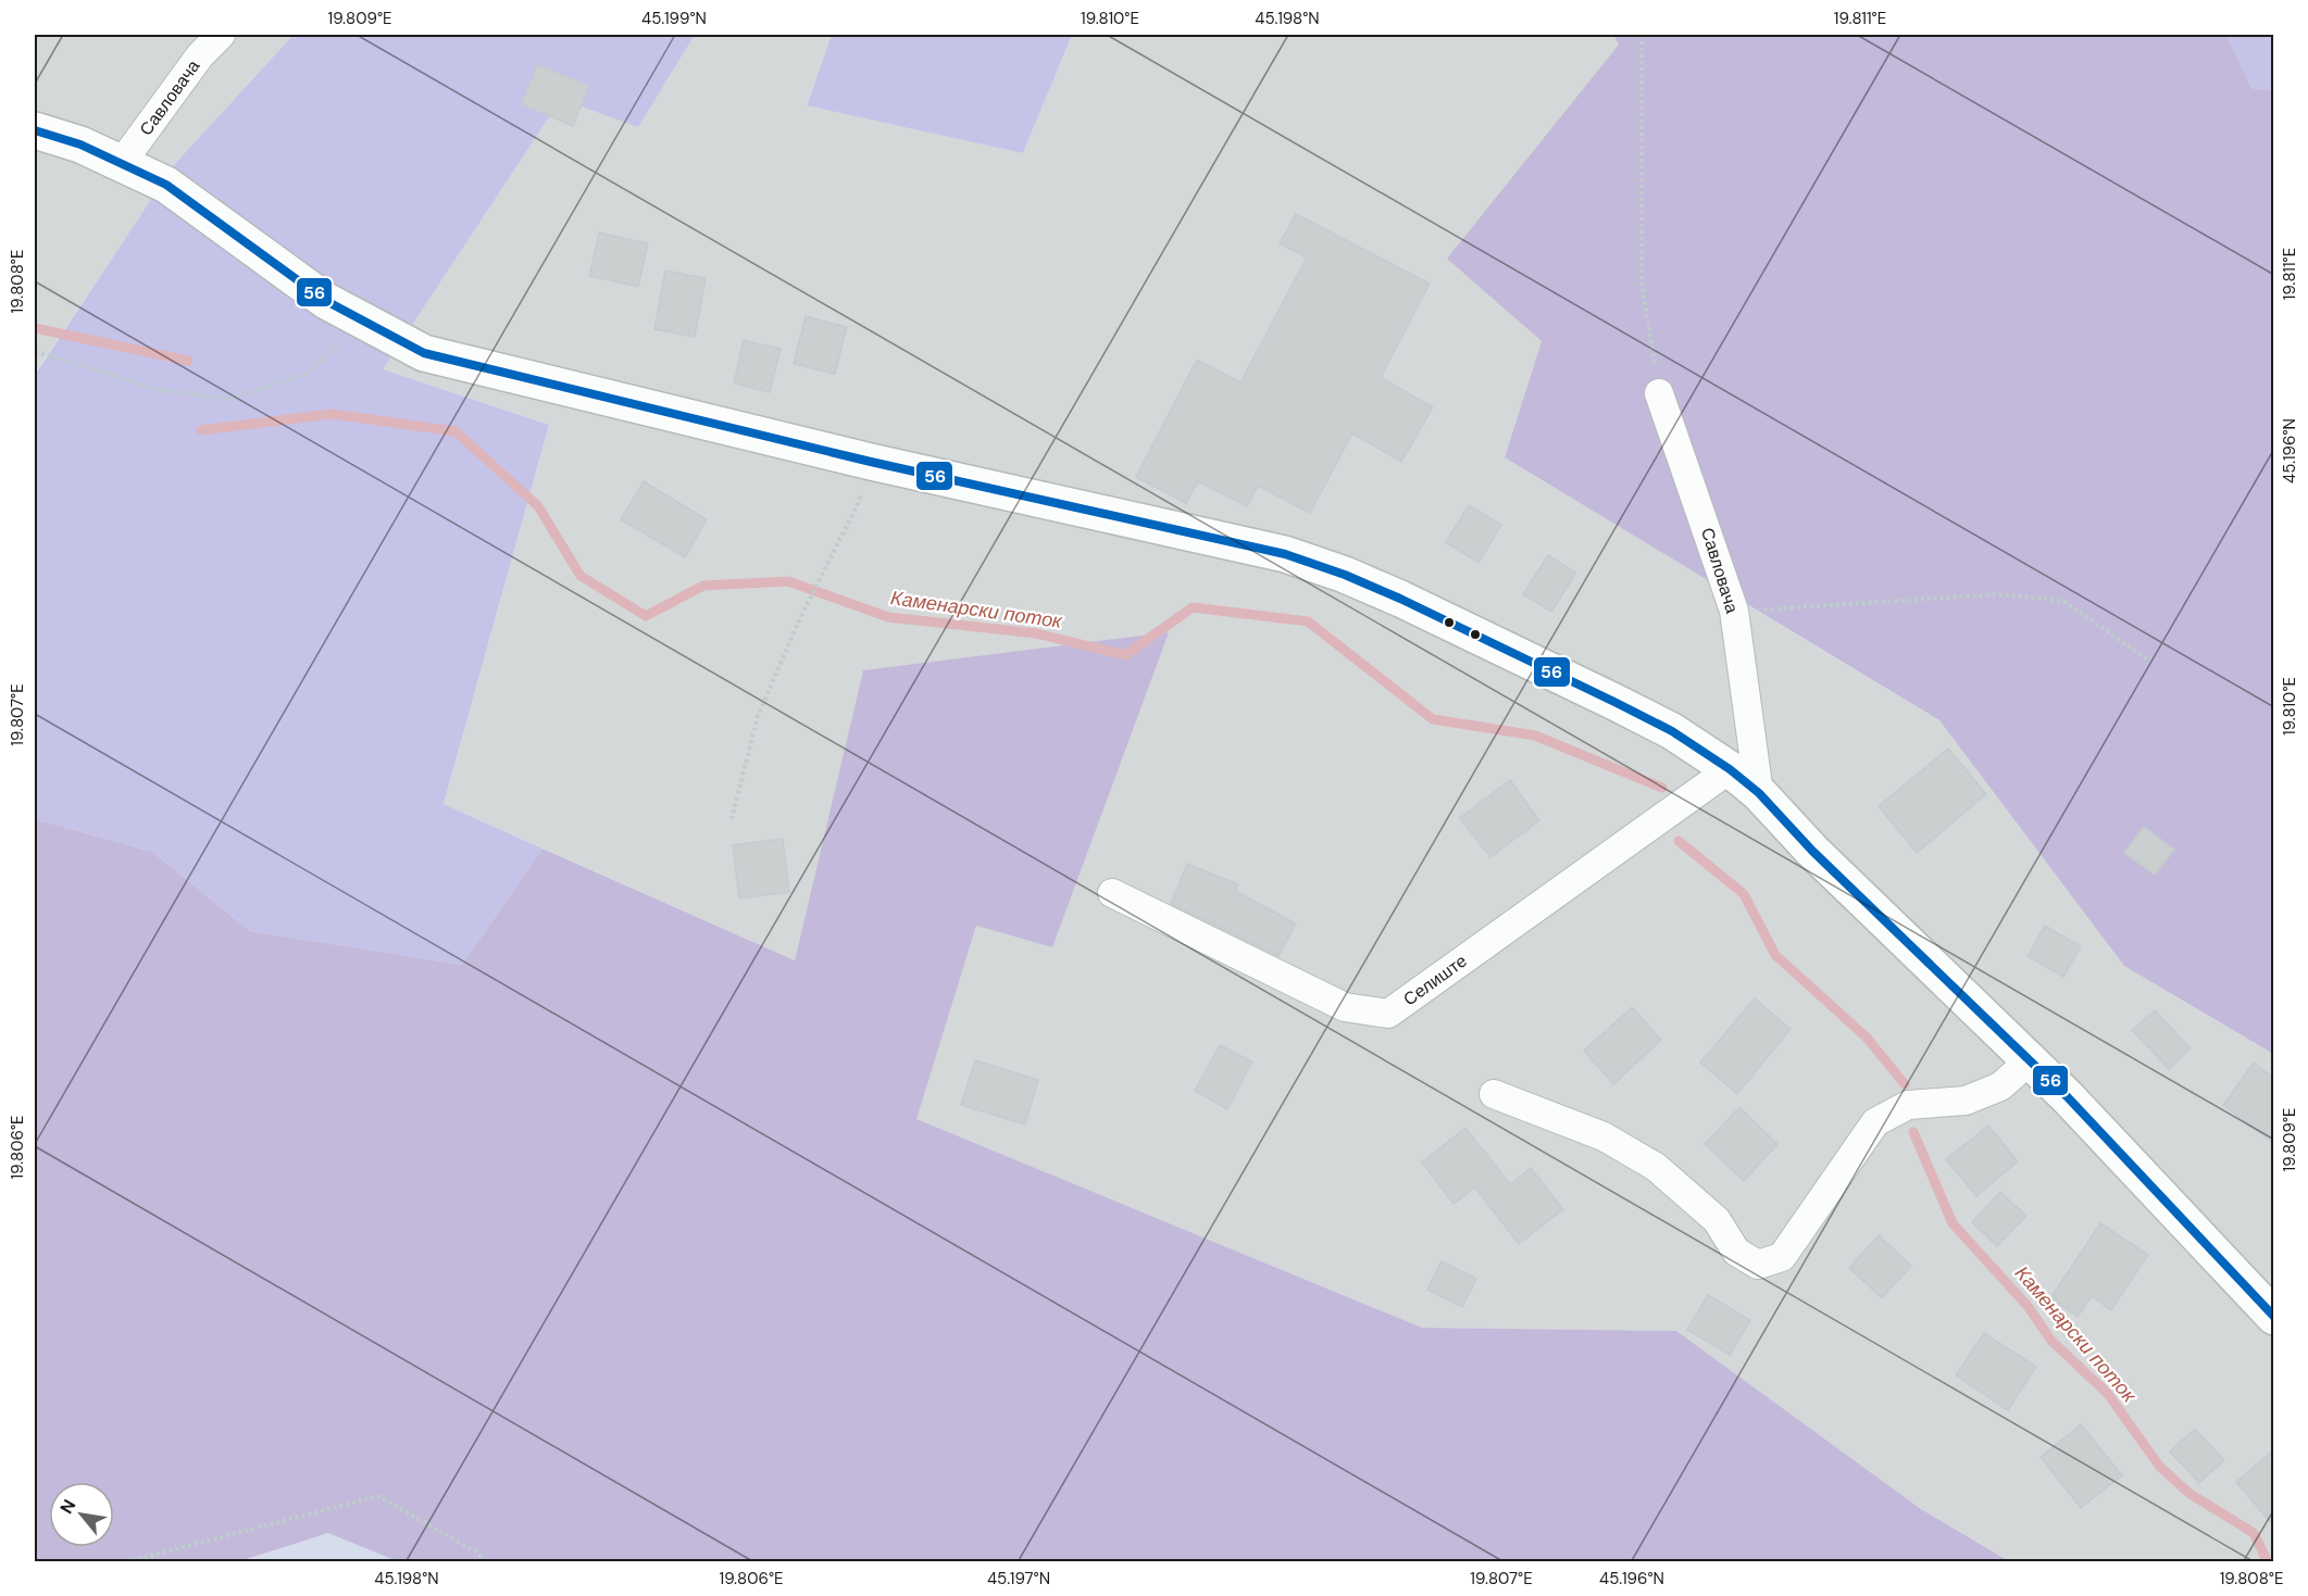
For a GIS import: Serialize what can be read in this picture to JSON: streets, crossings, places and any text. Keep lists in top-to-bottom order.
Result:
{
  "streets": {
    "street": ["Савловача", "Селиште"]
  },
  "water": ["Каменарски поток"],
  "lines": ["transit line 56"],
  "north": "top left",
  "coordinates": [
    "19.809°E",
    "45.199°N",
    "19.810°E",
    "45.198°N",
    "19.811°E",
    "19.808°E",
    "45.196°N",
    "19.807°E",
    "19.806°E",
    "45.197°N"
  ]
}
